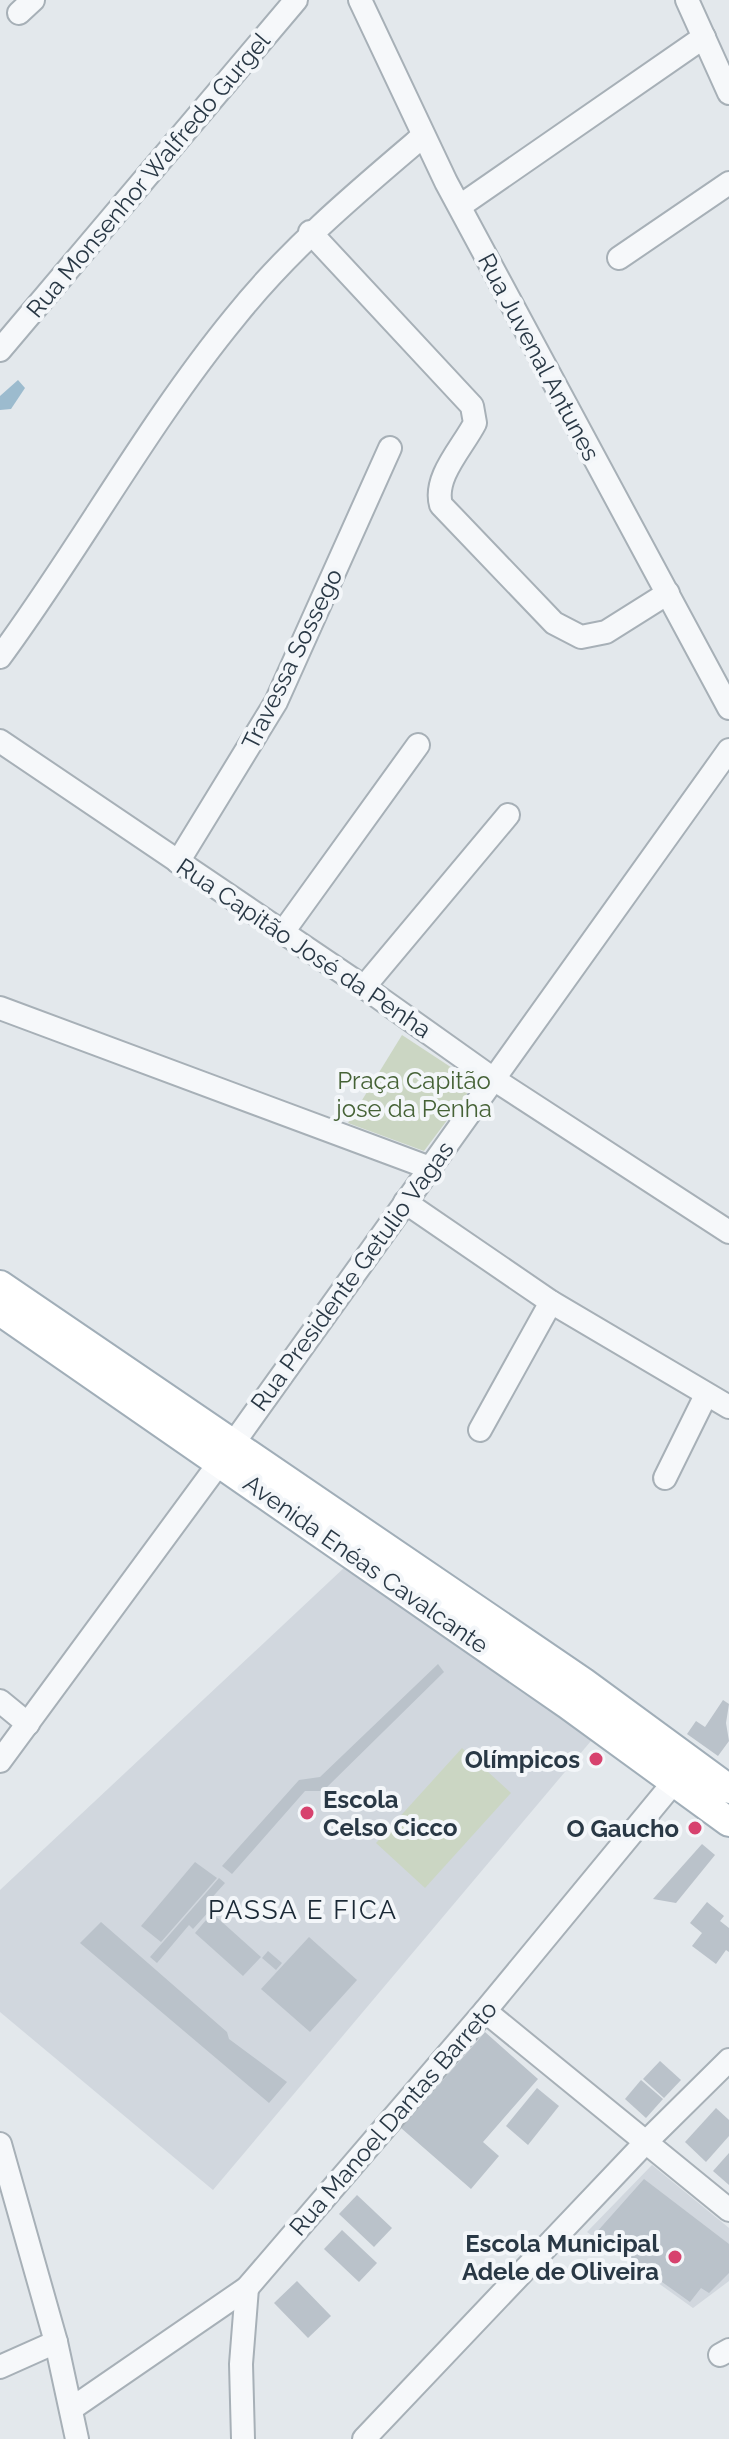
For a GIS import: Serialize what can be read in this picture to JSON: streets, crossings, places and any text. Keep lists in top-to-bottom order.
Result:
{
  "streets": {
    "main road": ["Avenida Enéas Cavalcante"],
    "street": [
      "Rua Monsenhor Walfredo Gurgel",
      "Rua Juvenal Antunes",
      "Travessa Sossego",
      "Rua Capitão José da Penha",
      "Rua Presidente Getulio Vagas",
      "Rua Manoel Dantas Barreto"
    ]
  },
  "crossings": [
    ["Travessa Sossego", "Rua Capitão José da Penha"],
    ["Rua Capitão José da Penha", "Rua Presidente Getulio Vagas"],
    ["Rua Presidente Getulio Vagas", "Avenida Enéas Cavalcante"],
    ["Avenida Enéas Cavalcante", "Rua Manoel Dantas Barreto"]
  ],
  "districts": ["PASSA E FICA"],
  "parks": ["Praça Capitão jose da Penha"],
  "places": [
    "Olímpicos",
    "Escola Celso Cicco",
    "O Gaucho",
    "Escola Municipal Adele de Oliveira"
  ]
}
